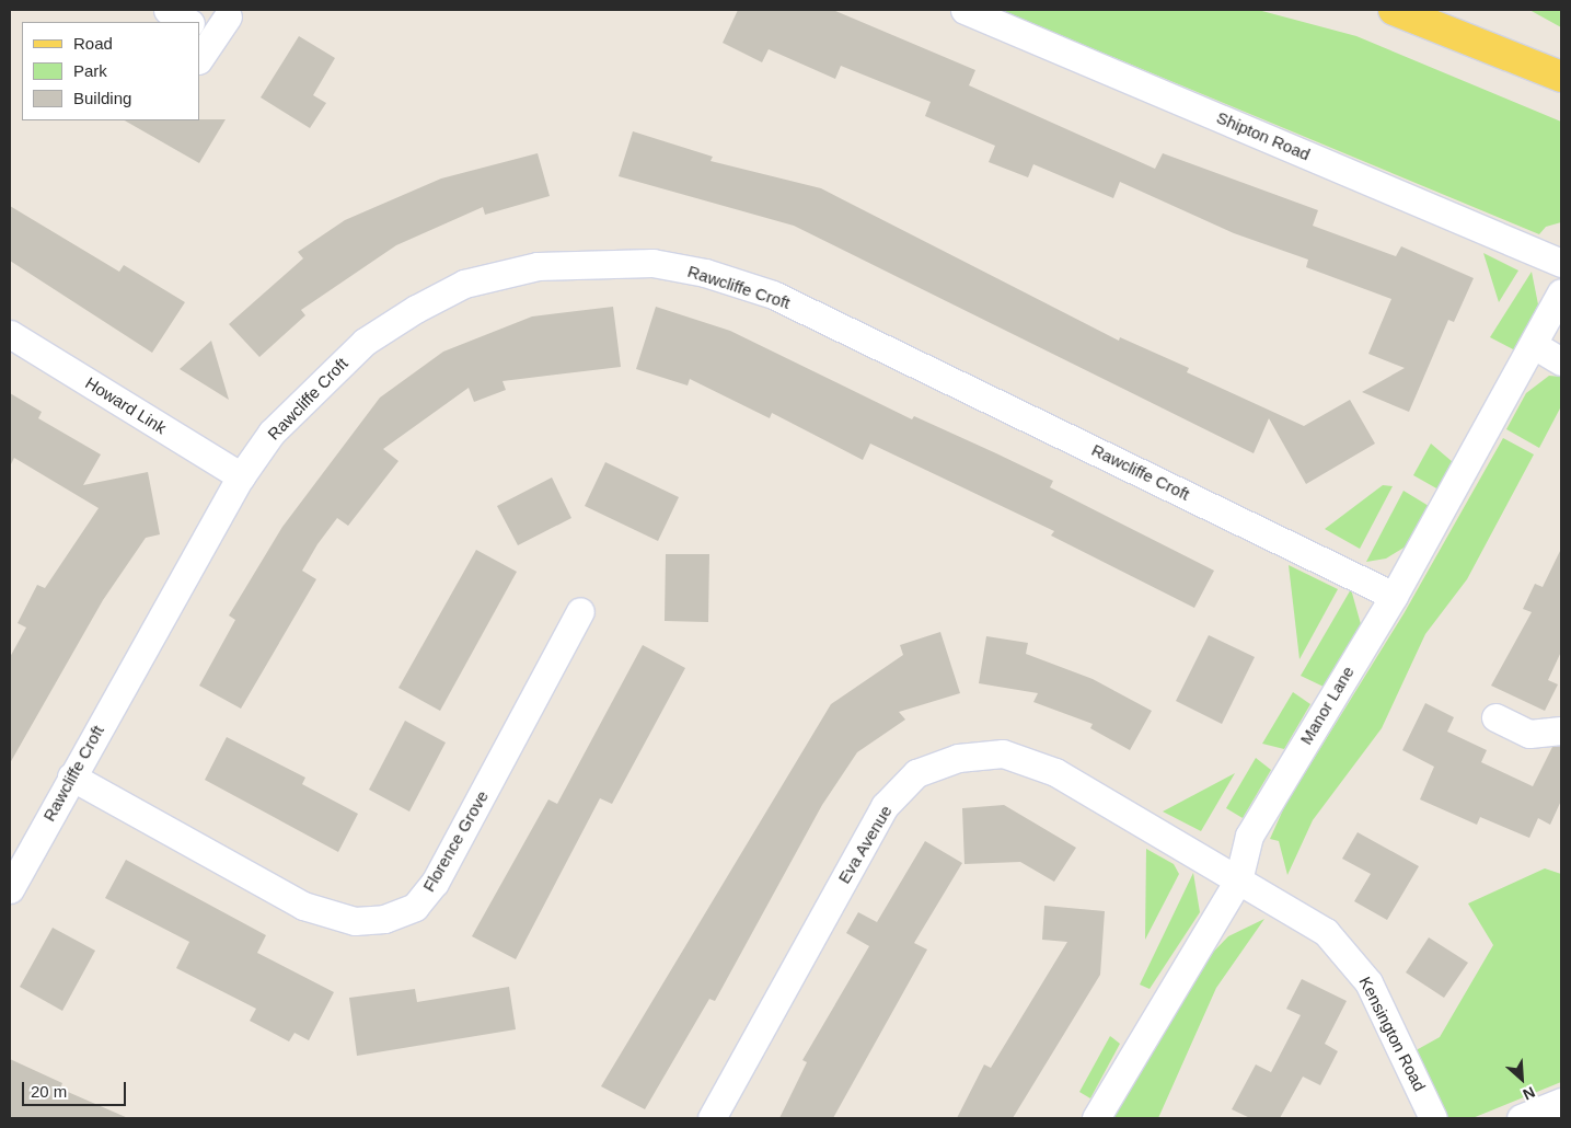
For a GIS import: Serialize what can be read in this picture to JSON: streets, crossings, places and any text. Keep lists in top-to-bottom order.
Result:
{
  "streets": {
    "street": [
      "Shipton Road",
      "Rawcliffe Croft",
      "Howard Link",
      "Manor Lane",
      "Florence Grove",
      "Eva Avenue",
      "Kensington Road"
    ]
  },
  "crossings": [
    ["Rawcliffe Croft", "Howard Link"],
    ["Rawcliffe Croft", "Manor Lane"],
    ["Rawcliffe Croft", "Florence Grove"],
    ["Manor Lane", "Eva Avenue"],
    ["Manor Lane", "Kensington Road"],
    ["Eva Avenue", "Kensington Road"]
  ],
  "legend": ["Road", "Park", "Building"],
  "scale_bar": "20 m",
  "north": "bottom right"
}
